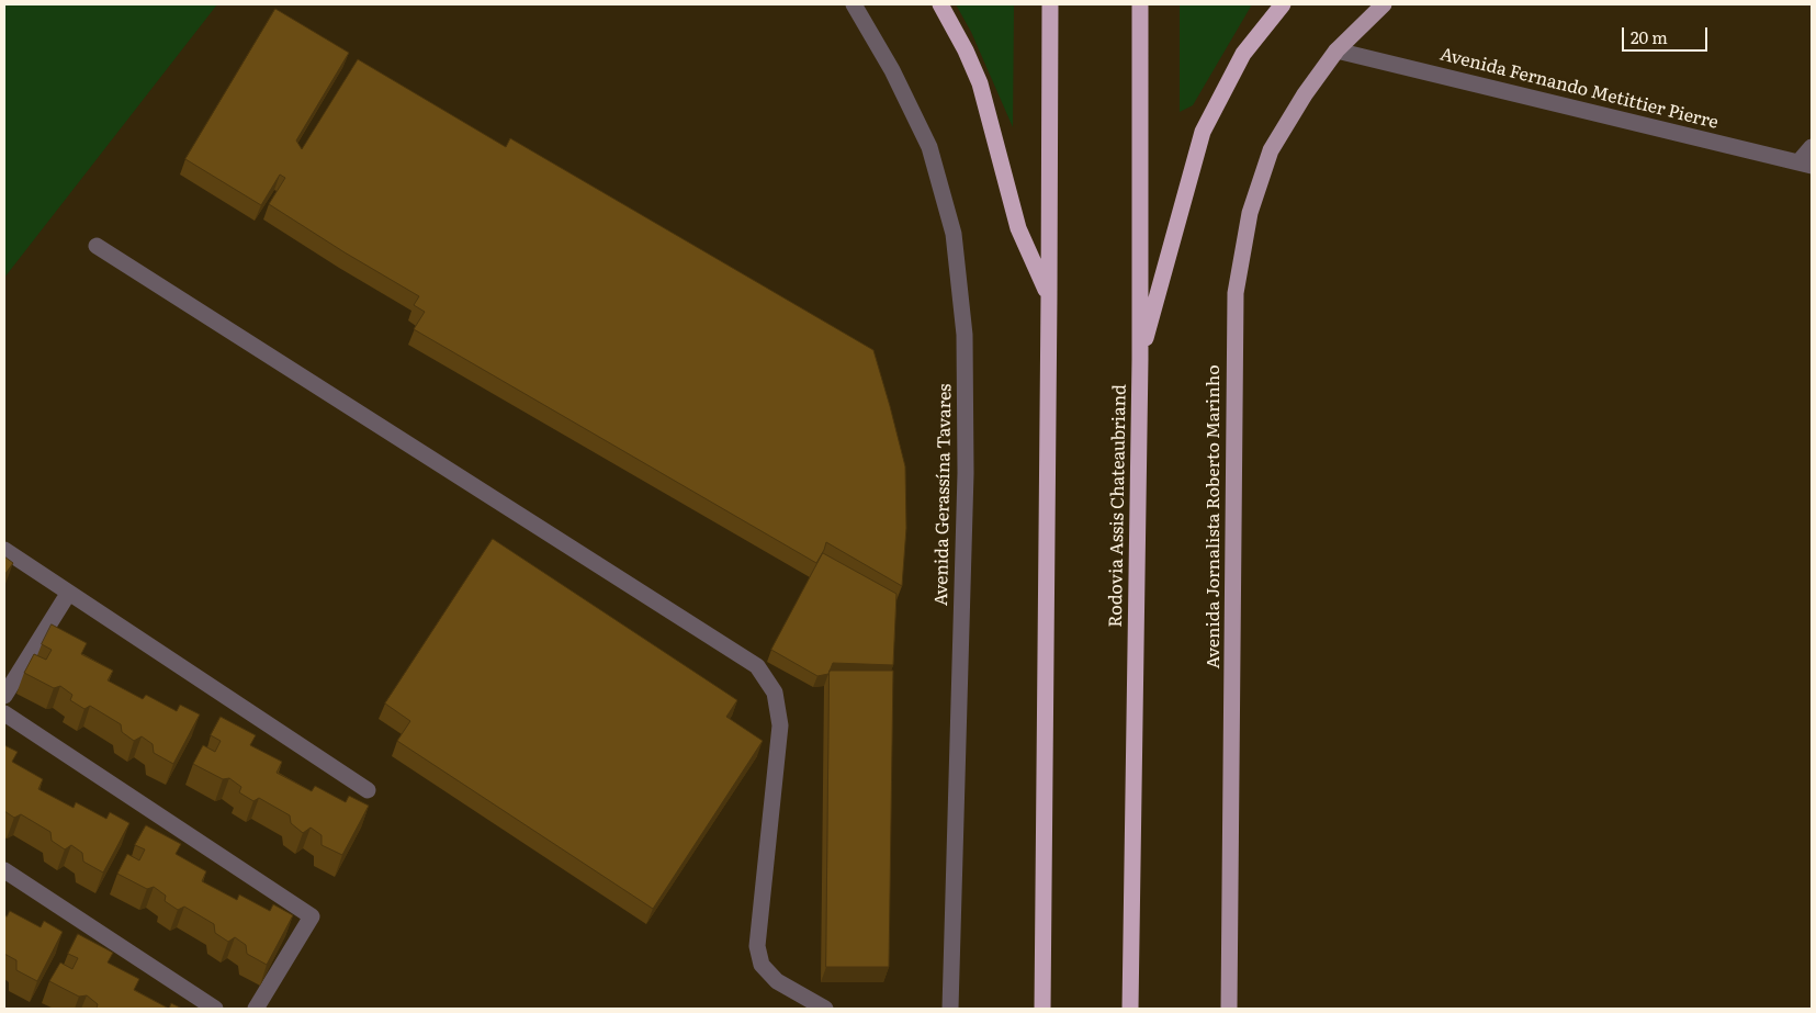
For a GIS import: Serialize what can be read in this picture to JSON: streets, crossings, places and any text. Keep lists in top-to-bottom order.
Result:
{
  "streets": {
    "highway": ["Rodovia Assis Chateaubriand"],
    "main road": ["Avenida Jornalista Roberto Marinho"],
    "street": ["Avenida Fernando Metittier Pierre", "Avenida Gerassína Tavares"]
  },
  "crossings": [
    ["Avenida Fernando Metittier Pierre", "Avenida Jornalista Roberto Marinho"]
  ],
  "scale_bar": "20 m"
}
